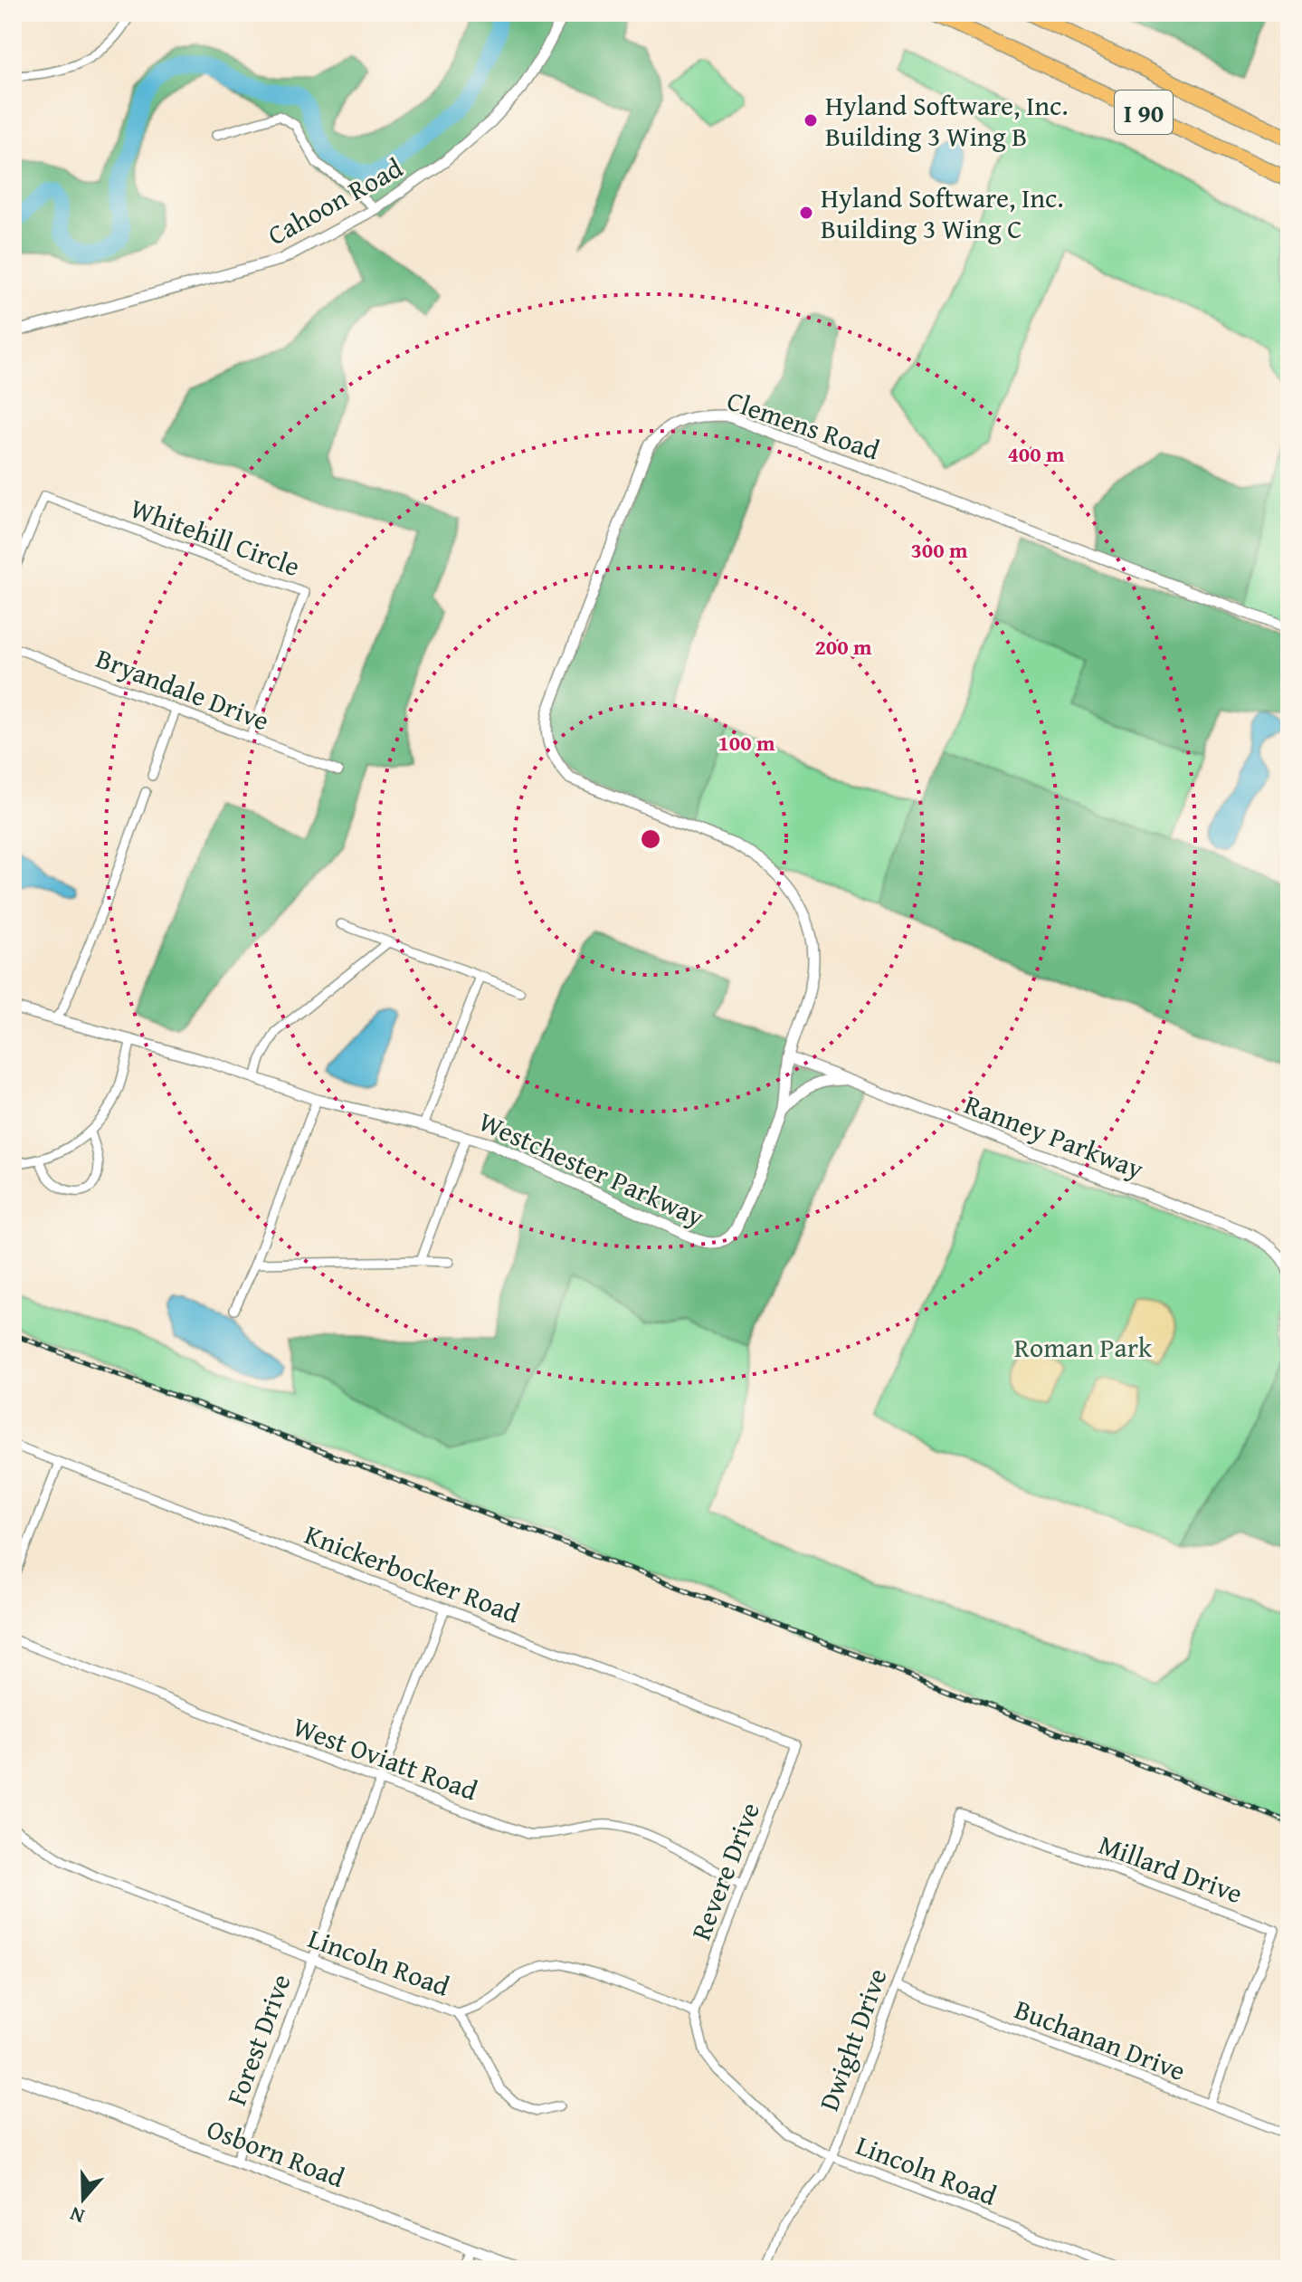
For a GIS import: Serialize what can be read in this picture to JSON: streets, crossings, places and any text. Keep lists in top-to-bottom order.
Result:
{
  "streets": {
    "highway": ["I 90"],
    "street": [
      "Cahoon Road",
      "Clemens Road",
      "Whitehill Circle",
      "Bryandale Drive",
      "Ranney Parkway",
      "Westchester Parkway",
      "Knickerbocker Road",
      "West Oviatt Road",
      "Millard Drive",
      "Revere Drive",
      "Lincoln Road",
      "Forest Drive",
      "Dwight Drive",
      "Buchanan Drive",
      "Osborn Road"
    ]
  },
  "crossings": [
    ["Clemens Road", "Westchester Parkway"],
    ["Whitehill Circle", "Bryandale Drive"],
    ["Ranney Parkway", "Westchester Parkway"],
    ["Knickerbocker Road", "Revere Drive"],
    ["Knickerbocker Road", "Forest Drive"],
    ["West Oviatt Road", "Revere Drive"],
    ["West Oviatt Road", "Forest Drive"],
    ["Millard Drive", "Dwight Drive"],
    ["Millard Drive", "Buchanan Drive"],
    ["Revere Drive", "Lincoln Road"],
    ["Lincoln Road", "Forest Drive"],
    ["Lincoln Road", "Dwight Drive"],
    ["Forest Drive", "Osborn Road"],
    ["Dwight Drive", "Buchanan Drive"]
  ],
  "parks": ["Roman Park"],
  "places": ["Hyland Software, Inc. Building 3 Wing B", "Hyland Software, Inc. Building 3 Wing C"],
  "north": "bottom",
  "rings": [
    "400 m",
    "300 m",
    "200 m",
    "100 m"
  ]
}
